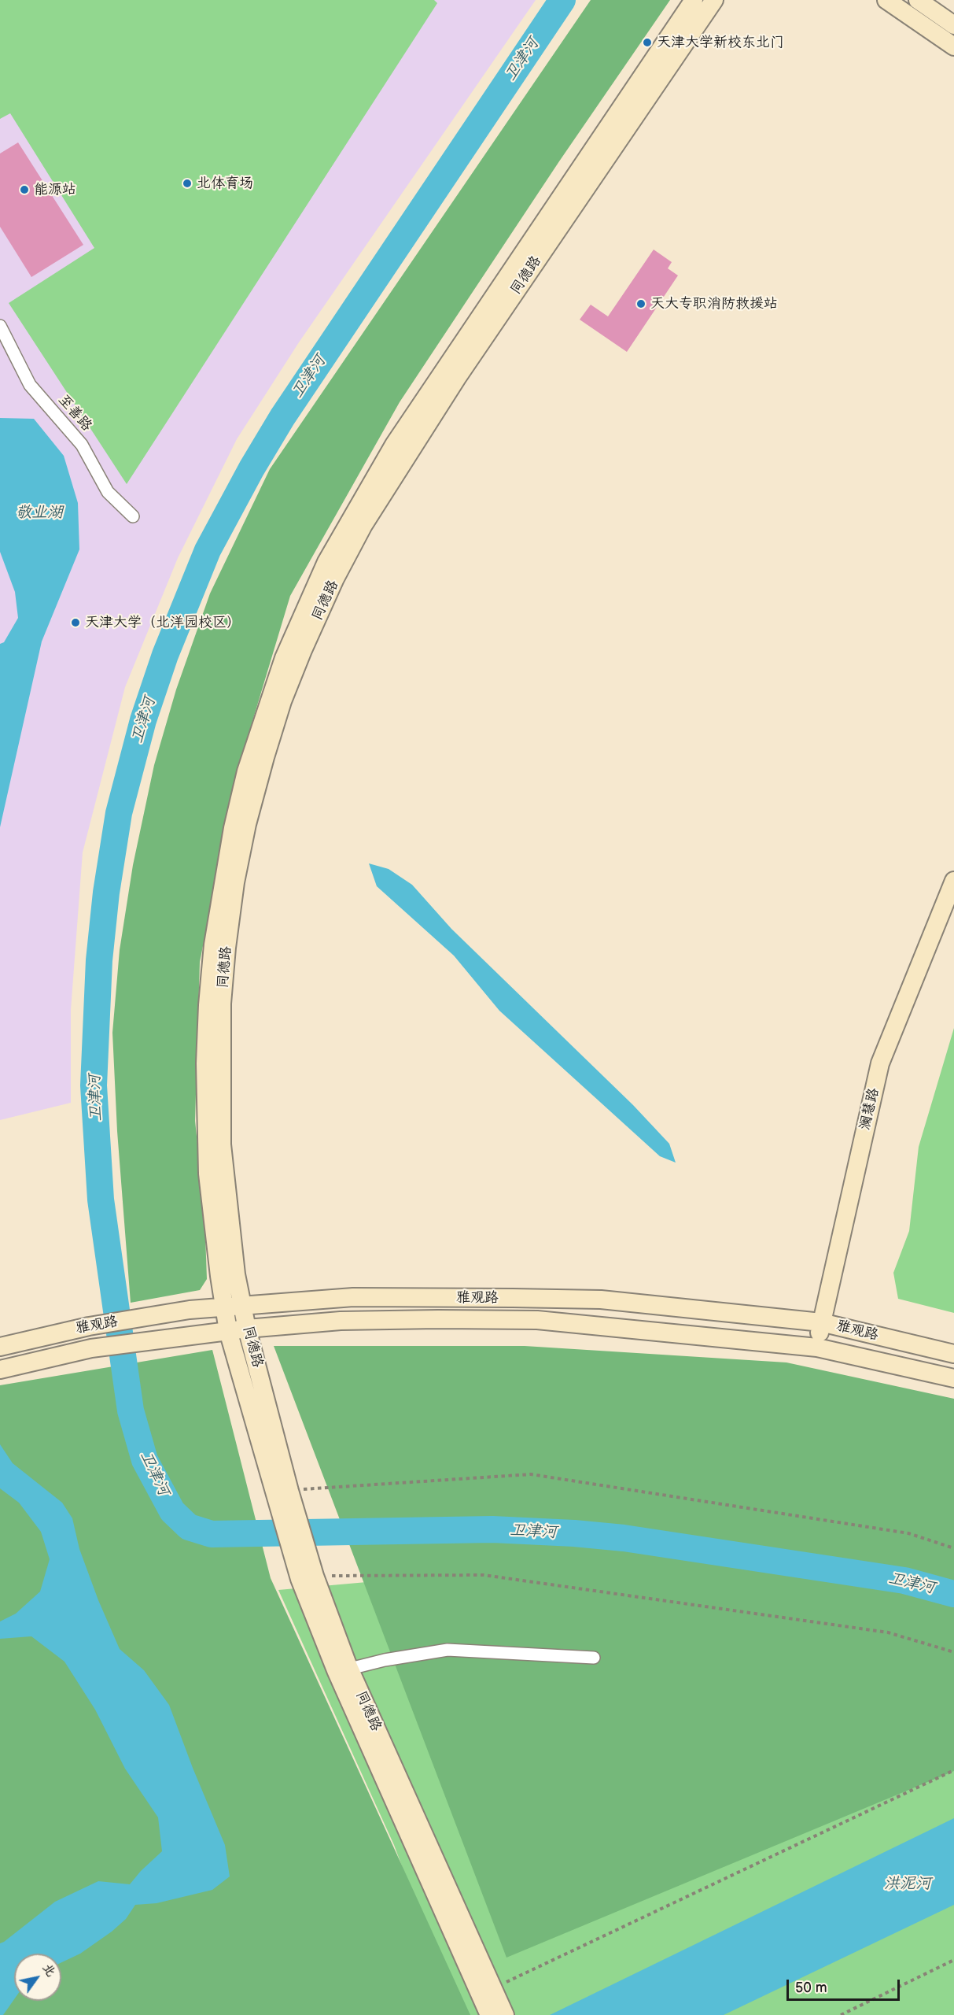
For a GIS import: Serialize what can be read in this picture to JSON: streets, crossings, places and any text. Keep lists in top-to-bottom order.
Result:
{
  "streets": {
    "main road": ["同德路", "澜慧路", "雅观路"],
    "street": ["至善路"]
  },
  "crossings": [
    ["同德路", "雅观路"],
    ["澜慧路", "雅观路"]
  ],
  "water": ["卫津河", "敬业湖", "洪泥河"],
  "places": [
    "天津大学新校东北门",
    "北体育场",
    "能源站",
    "天大专职消防救援站",
    "天津大学（北洋园校区）"
  ],
  "scale_bar": "50 m",
  "north": "top right"
}
